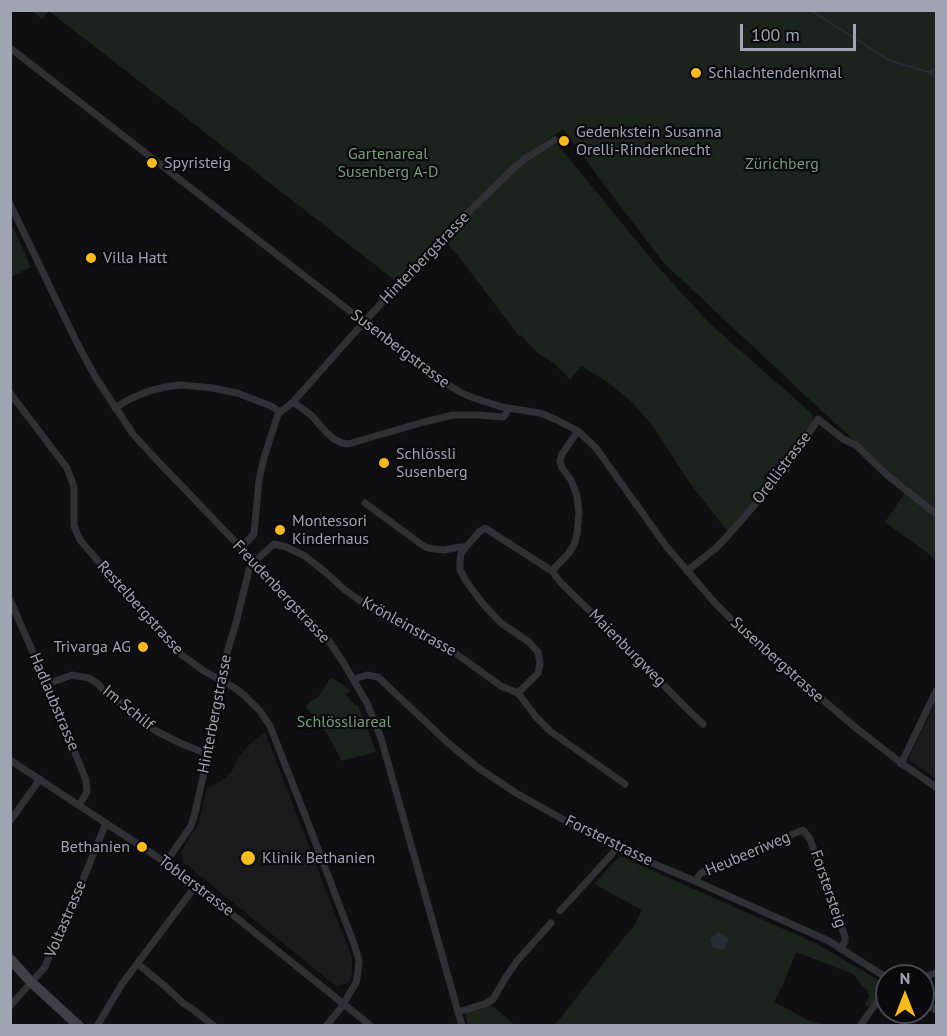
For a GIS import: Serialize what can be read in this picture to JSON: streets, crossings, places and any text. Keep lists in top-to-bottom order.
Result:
{
  "streets": {
    "street": [
      "Hinterbergstrasse",
      "Susenbergstrasse",
      "Orellistrasse",
      "Freudenbergstrasse",
      "Restelbergstrasse",
      "Krönleinstrasse",
      "Maienburgweg",
      "Hadlaubstrasse",
      "Im Schilf",
      "Forsterstrasse",
      "Heubeeriweg",
      "Toblerstrasse",
      "Forstersteig",
      "Voltastrasse"
    ]
  },
  "crossings": [
    ["Hinterbergstrasse", "Susenbergstrasse"],
    ["Hinterbergstrasse", "Freudenbergstrasse"],
    ["Hinterbergstrasse", "Restelbergstrasse"],
    ["Hinterbergstrasse", "Krönleinstrasse"],
    ["Hinterbergstrasse", "Im Schilf"],
    ["Hinterbergstrasse", "Toblerstrasse"],
    ["Susenbergstrasse", "Orellistrasse"],
    ["Freudenbergstrasse", "Krönleinstrasse"],
    ["Freudenbergstrasse", "Forsterstrasse"],
    ["Restelbergstrasse", "Toblerstrasse"],
    ["Hadlaubstrasse", "Im Schilf"],
    ["Hadlaubstrasse", "Toblerstrasse"],
    ["Forsterstrasse", "Heubeeriweg"],
    ["Forsterstrasse", "Forstersteig"],
    ["Heubeeriweg", "Forstersteig"],
    ["Toblerstrasse", "Voltastrasse"]
  ],
  "parks": ["Gartenareal Susenberg A-D", "Zürichberg", "Schlössliareal"],
  "places": [
    "Schlachtendenkmal",
    "Gedenkstein Susanna Orelli-Rinderknecht",
    "Spyristeig",
    "Villa Hatt",
    "Schlössli Susenberg",
    "Montessori Kinderhaus",
    "Trivarga AG",
    "Bethanien",
    "Klinik Bethanien"
  ],
  "scale_bar": "100 m",
  "north": "top"
}
